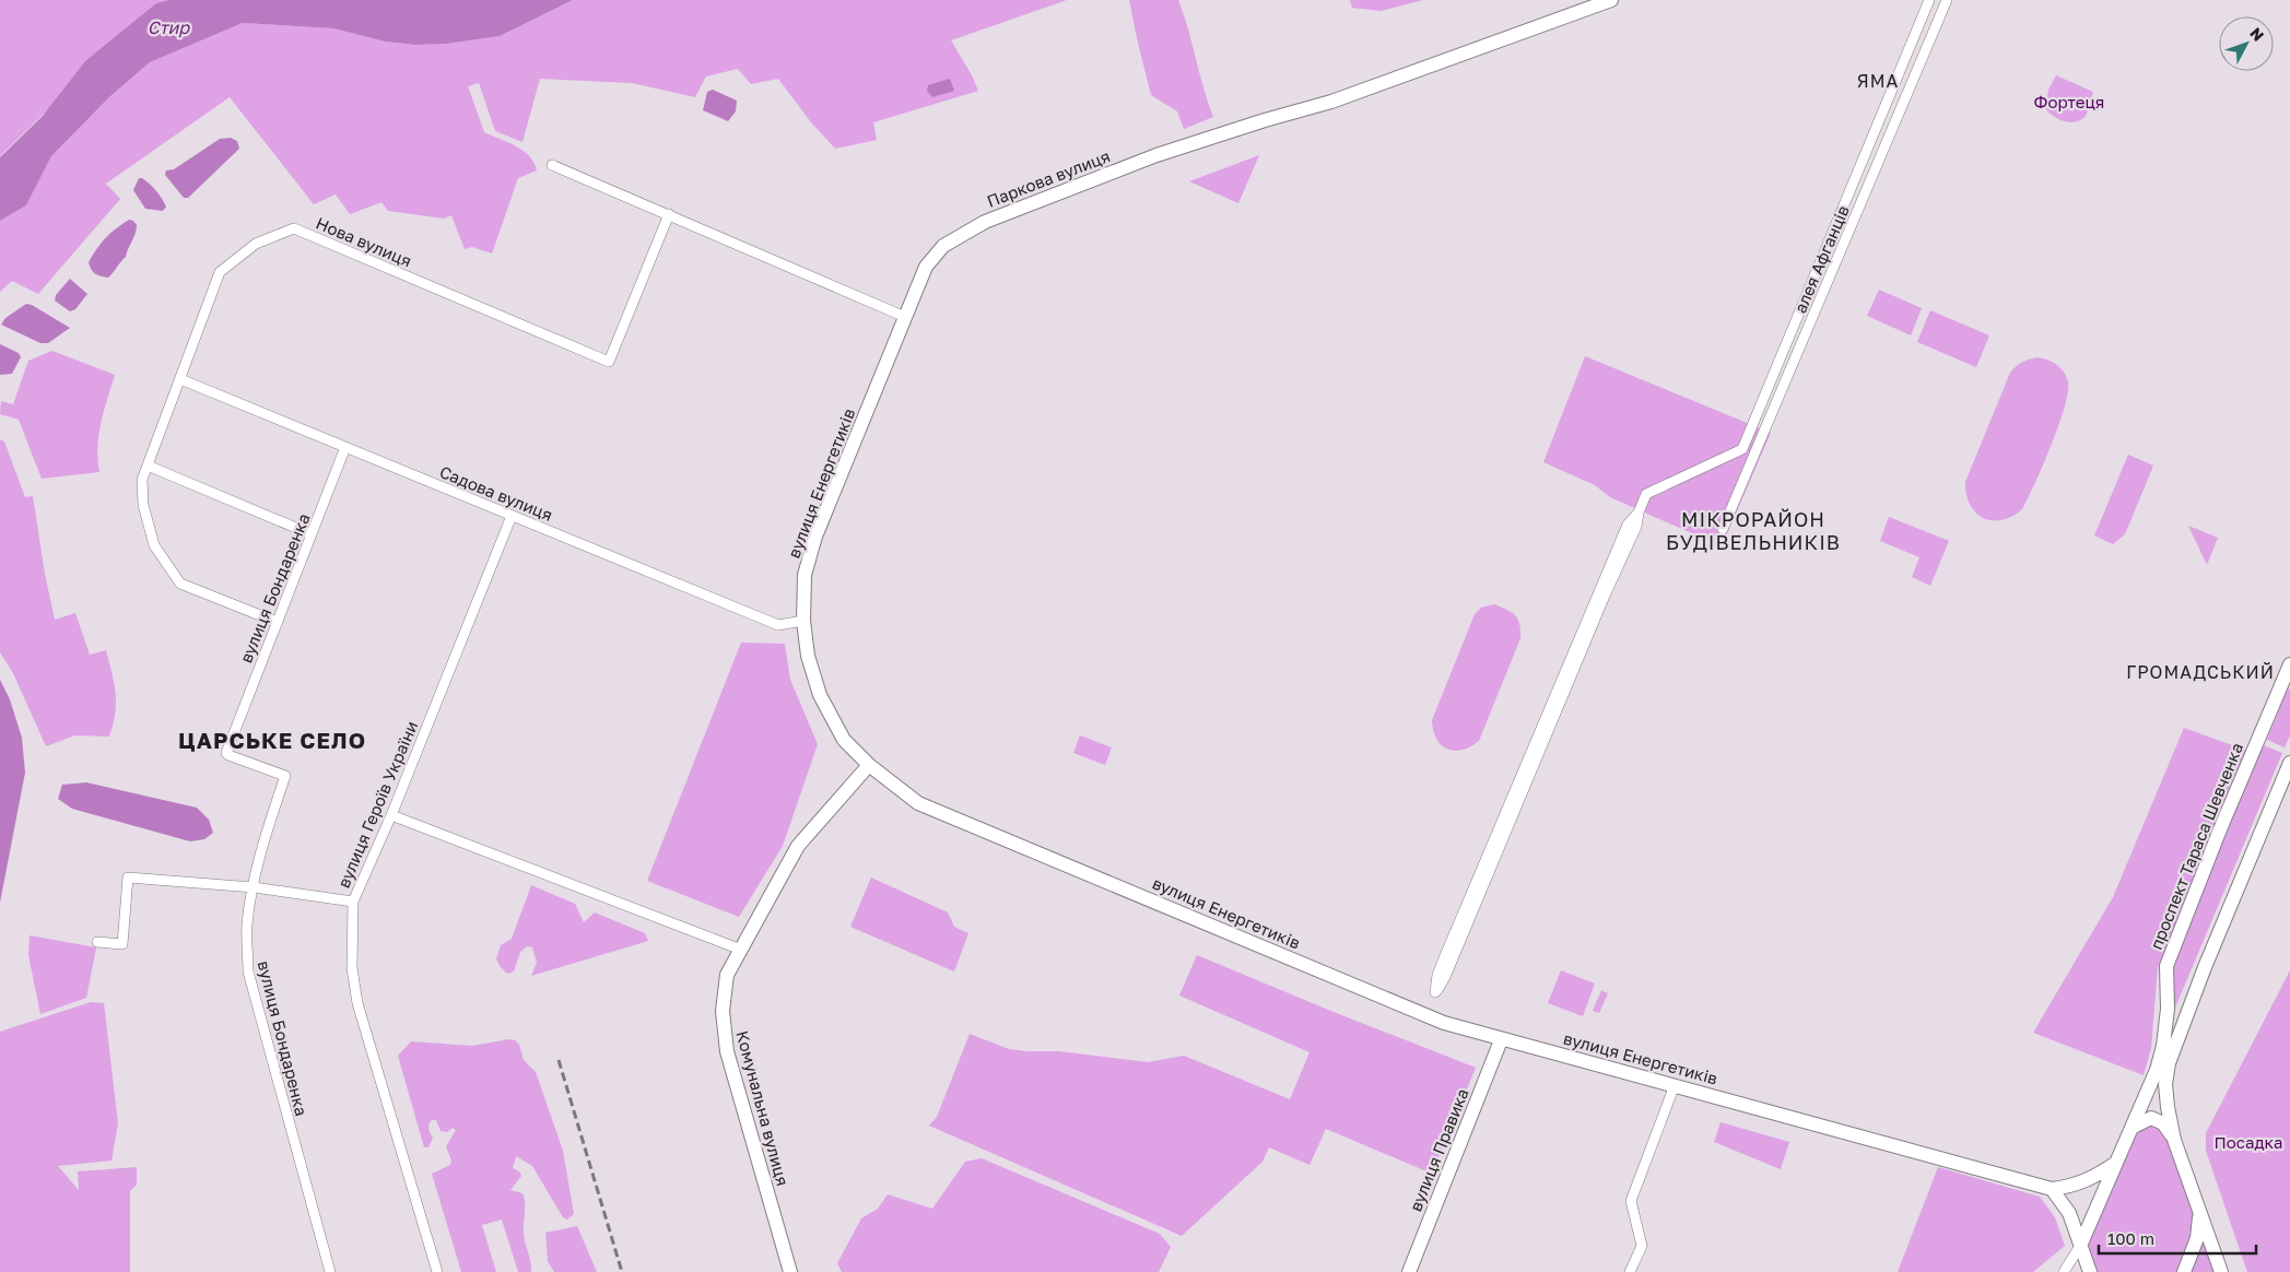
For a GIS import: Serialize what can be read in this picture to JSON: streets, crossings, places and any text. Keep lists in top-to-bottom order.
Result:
{
  "streets": {
    "street": [
      "Паркова вулиця",
      "Нова вулиця",
      "алея Афганців",
      "вулиця Енергетиків",
      "Садова вулиця",
      "вулиця Бондаренка",
      "вулиця Героїв України",
      "проспект Тараса Шевченка",
      "Комунальна вулиця",
      "вулиця Правика"
    ]
  },
  "crossings": [
    ["Паркова вулиця", "вулиця Енергетиків"],
    ["Нова вулиця", "Садова вулиця"],
    ["Нова вулиця", "вулиця Бондаренка"],
    ["вулиця Енергетиків", "Садова вулиця"],
    ["вулиця Енергетиків", "Комунальна вулиця"],
    ["вулиця Енергетиків", "вулиця Правика"],
    ["Садова вулиця", "вулиця Бондаренка"],
    ["Садова вулиця", "вулиця Героїв України"]
  ],
  "districts": [
    "ЯМА",
    "МІКРОРАЙОН БУДІВЕЛЬНИКІВ",
    "ГРОМАДСЬКИЙ",
    "ЦАРСЬКЕ СЕЛО"
  ],
  "water": ["Стир"],
  "parks": ["Фортеця", "Посадка"],
  "scale_bar": "100 m",
  "north": "top right"
}
